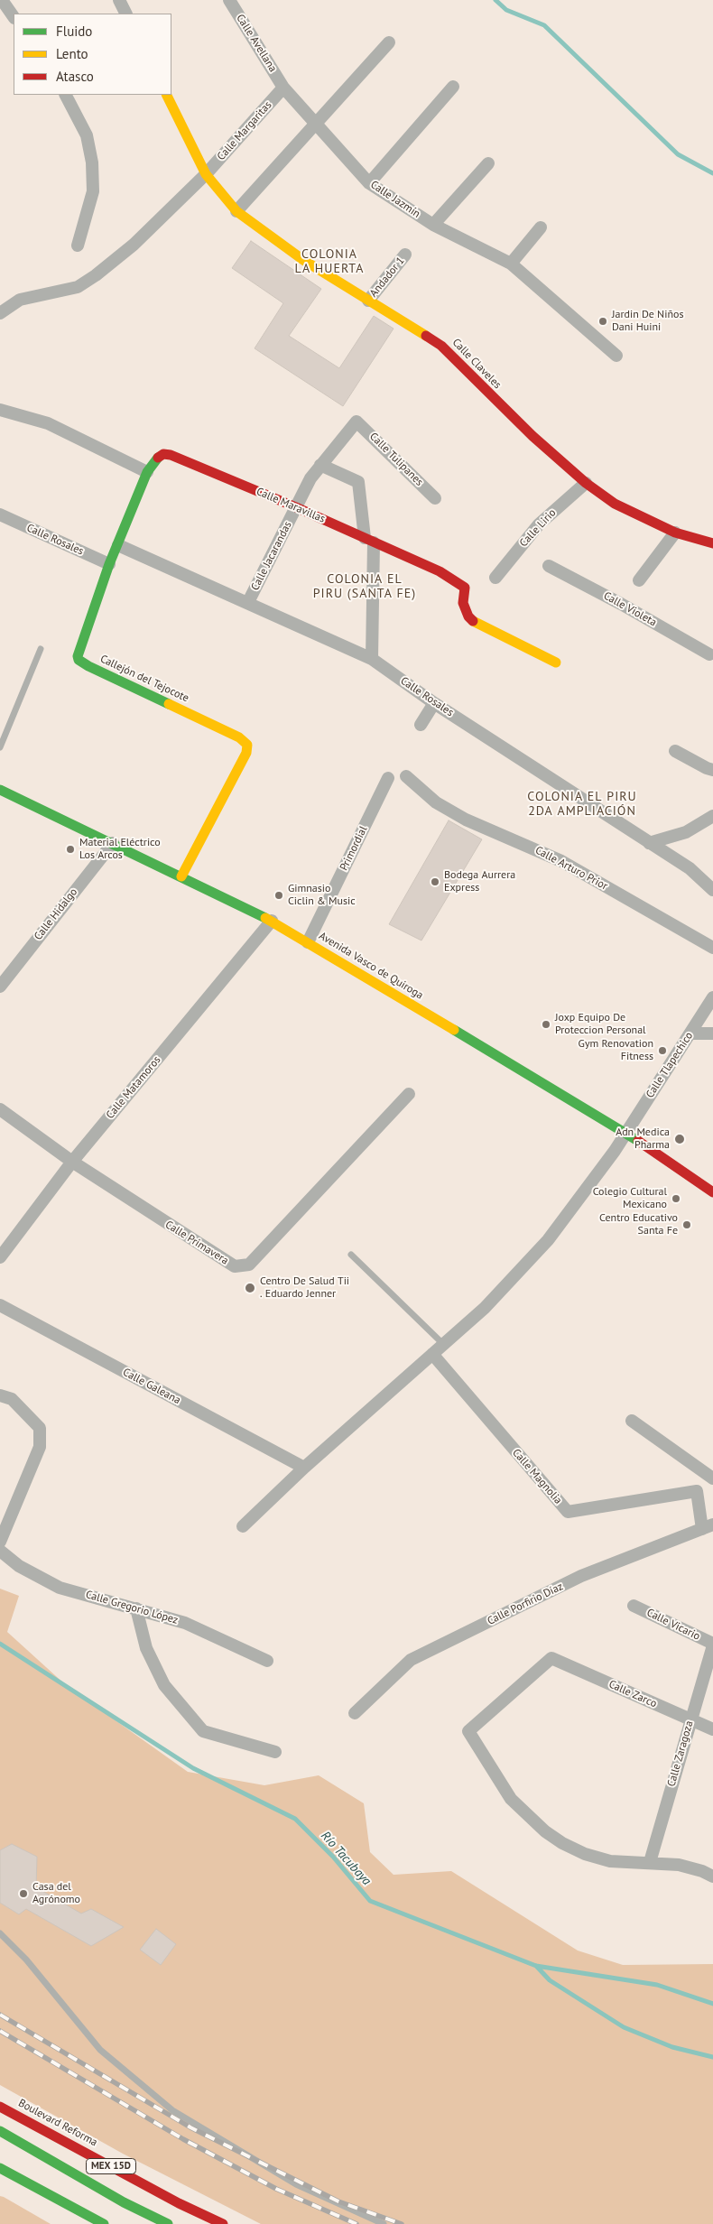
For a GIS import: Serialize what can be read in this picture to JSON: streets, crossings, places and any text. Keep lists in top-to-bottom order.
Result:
{
  "streets": {
    "main road": [
      "Calle Claveles",
      "Calle Maravillas",
      "Callejón del Tejocote",
      "Avenida Vasco de Quiroga",
      "Boulevard Reforma",
      "MEX 15D"
    ],
    "street": [
      "Calle Avellana",
      "Calle Margaritas",
      "Calle Jazmín",
      "Andador 1",
      "Calle Tulipanes",
      "Calle Lirio",
      "Calle Rosales",
      "Calle Jacarandas",
      "Calle Violeta",
      "Primordial",
      "Calle Arturo Prior",
      "Calle Hidalgo",
      "Calle Tlapechico",
      "Calle Matamoros",
      "Calle Primavera",
      "Calle Galeana",
      "Calle Magnolia",
      "Calle Porfirio Díaz",
      "Calle Gregorio López",
      "Calle Vicario",
      "Calle Zarco",
      "Calle Zaragoza"
    ]
  },
  "crossings": [
    ["Calle Avellana", "Calle Margaritas"],
    ["Calle Avellana", "Calle Jazmín"],
    ["Calle Margaritas", "Calle Jazmín"],
    ["Calle Margaritas", "Calle Claveles"],
    ["Andador 1", "Calle Claveles"],
    ["Calle Claveles", "Calle Lirio"],
    ["Calle Tulipanes", "Calle Jacarandas"],
    ["Calle Maravillas", "Calle Jacarandas"],
    ["Calle Maravillas", "Callejón del Tejocote"],
    ["Calle Rosales", "Calle Jacarandas"],
    ["Calle Rosales", "Callejón del Tejocote"],
    ["Callejón del Tejocote", "Avenida Vasco de Quiroga"],
    ["Primordial", "Avenida Vasco de Quiroga"],
    ["Calle Hidalgo", "Avenida Vasco de Quiroga"],
    ["Avenida Vasco de Quiroga", "Calle Tlapechico"],
    ["Avenida Vasco de Quiroga", "Calle Matamoros"],
    ["Calle Matamoros", "Calle Primavera"],
    ["Calle Magnolia", "Calle Porfirio Díaz"],
    ["Calle Vicario", "Calle Zaragoza"],
    ["Calle Zarco", "Calle Zaragoza"]
  ],
  "districts": ["COLONIA LA HUERTA", "COLONIA EL PIRU (SANTA FE)", "COLONIA EL PIRU 2DA AMPLIACIÓN"],
  "water": ["Río Tacubaya"],
  "places": [
    "Jardin De Niños Dani Huini",
    "Material Eléctrico Los Arcos",
    "Bodega Aurrera Express",
    "Gimnasio Ciclin & Music",
    "Joxp Equipo De Proteccion Personal",
    "Gym Renovation Fitness",
    "Adn Medica Pharma",
    "Colegio Cultural Mexicano",
    "Centro Educativo Santa Fe",
    "Centro De Salud Tii . Eduardo Jenner",
    "Casa del Agrónomo"
  ],
  "legend": ["Fluido", "Lento", "Atasco"]
}
